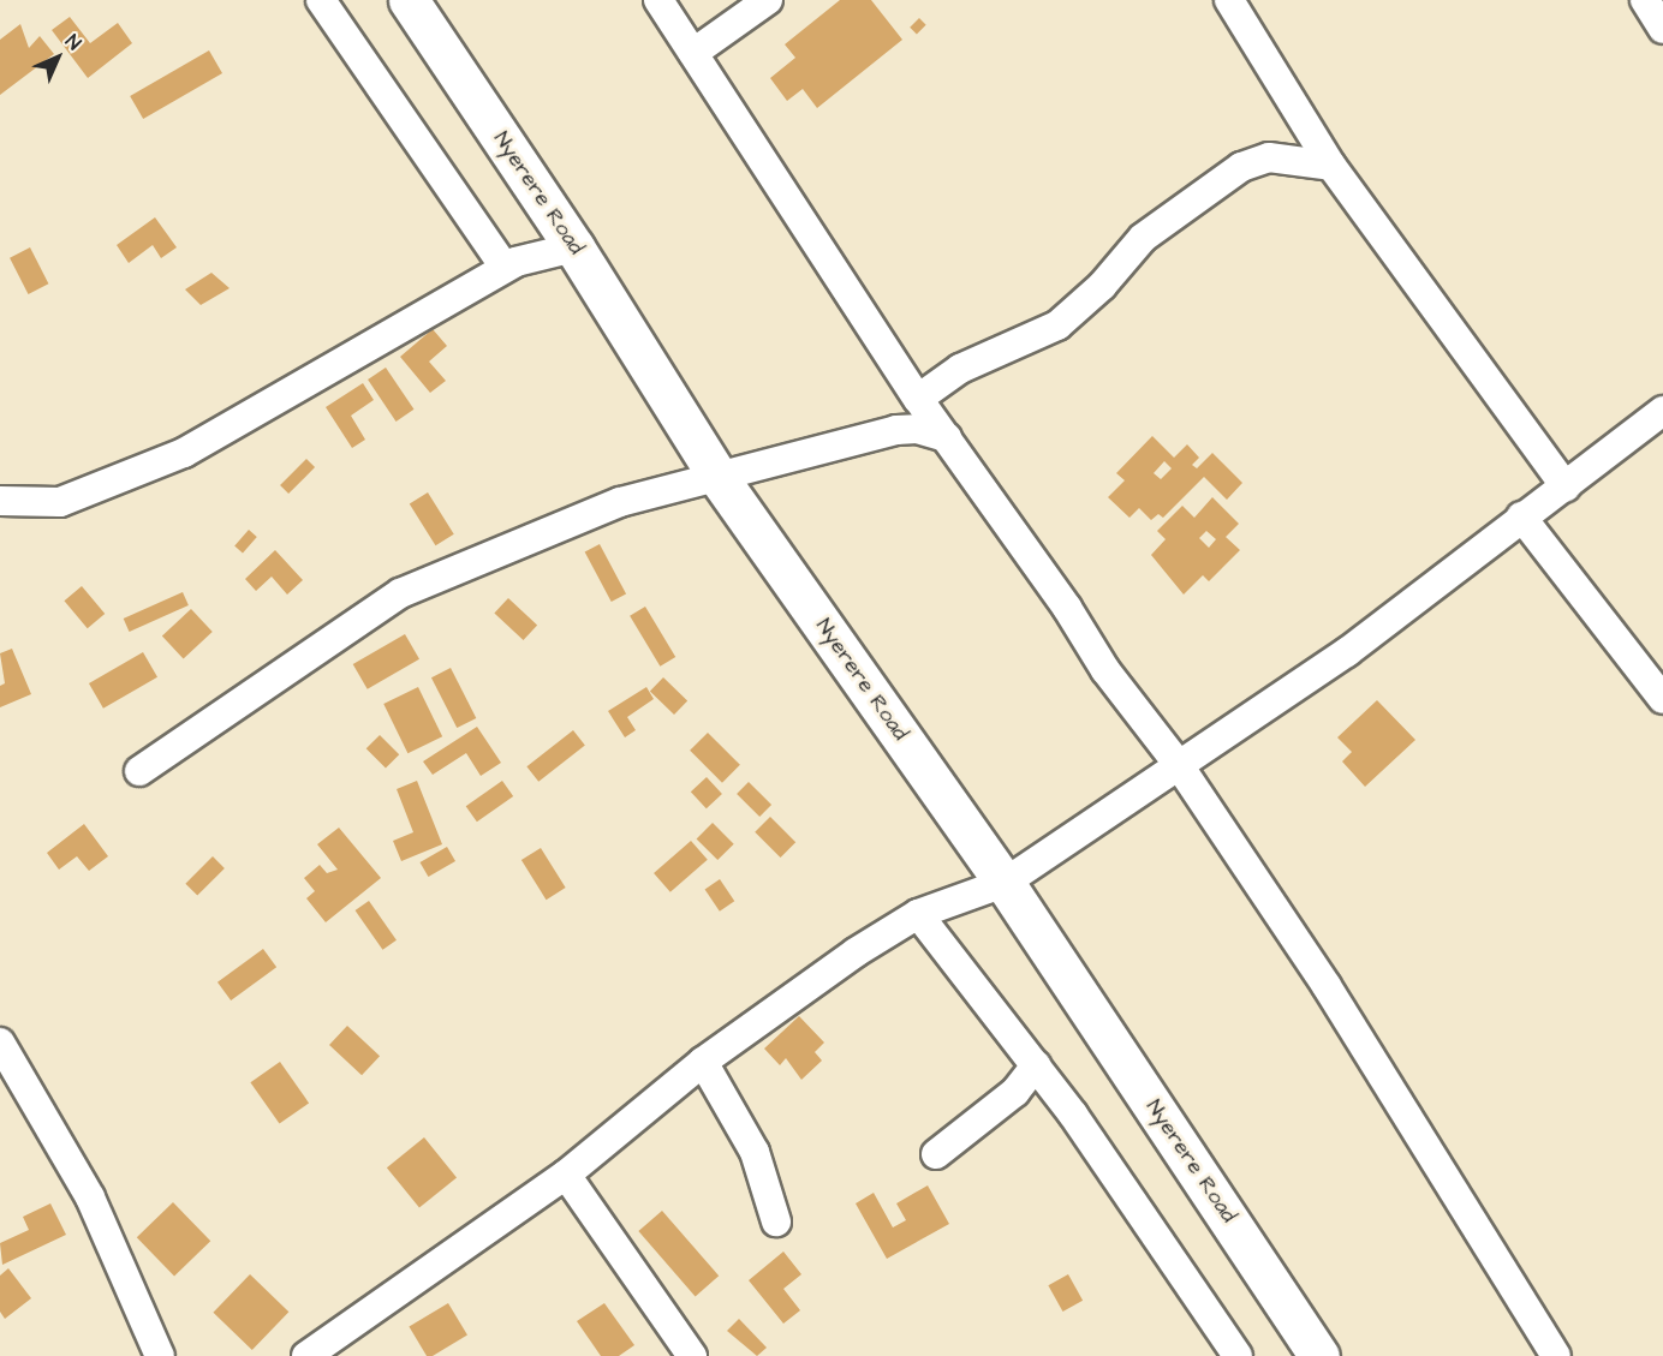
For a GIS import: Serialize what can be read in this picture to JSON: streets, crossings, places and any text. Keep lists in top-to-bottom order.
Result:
{
  "streets": {
    "highway": ["Nyerere Road"]
  },
  "north": "top right"
}
